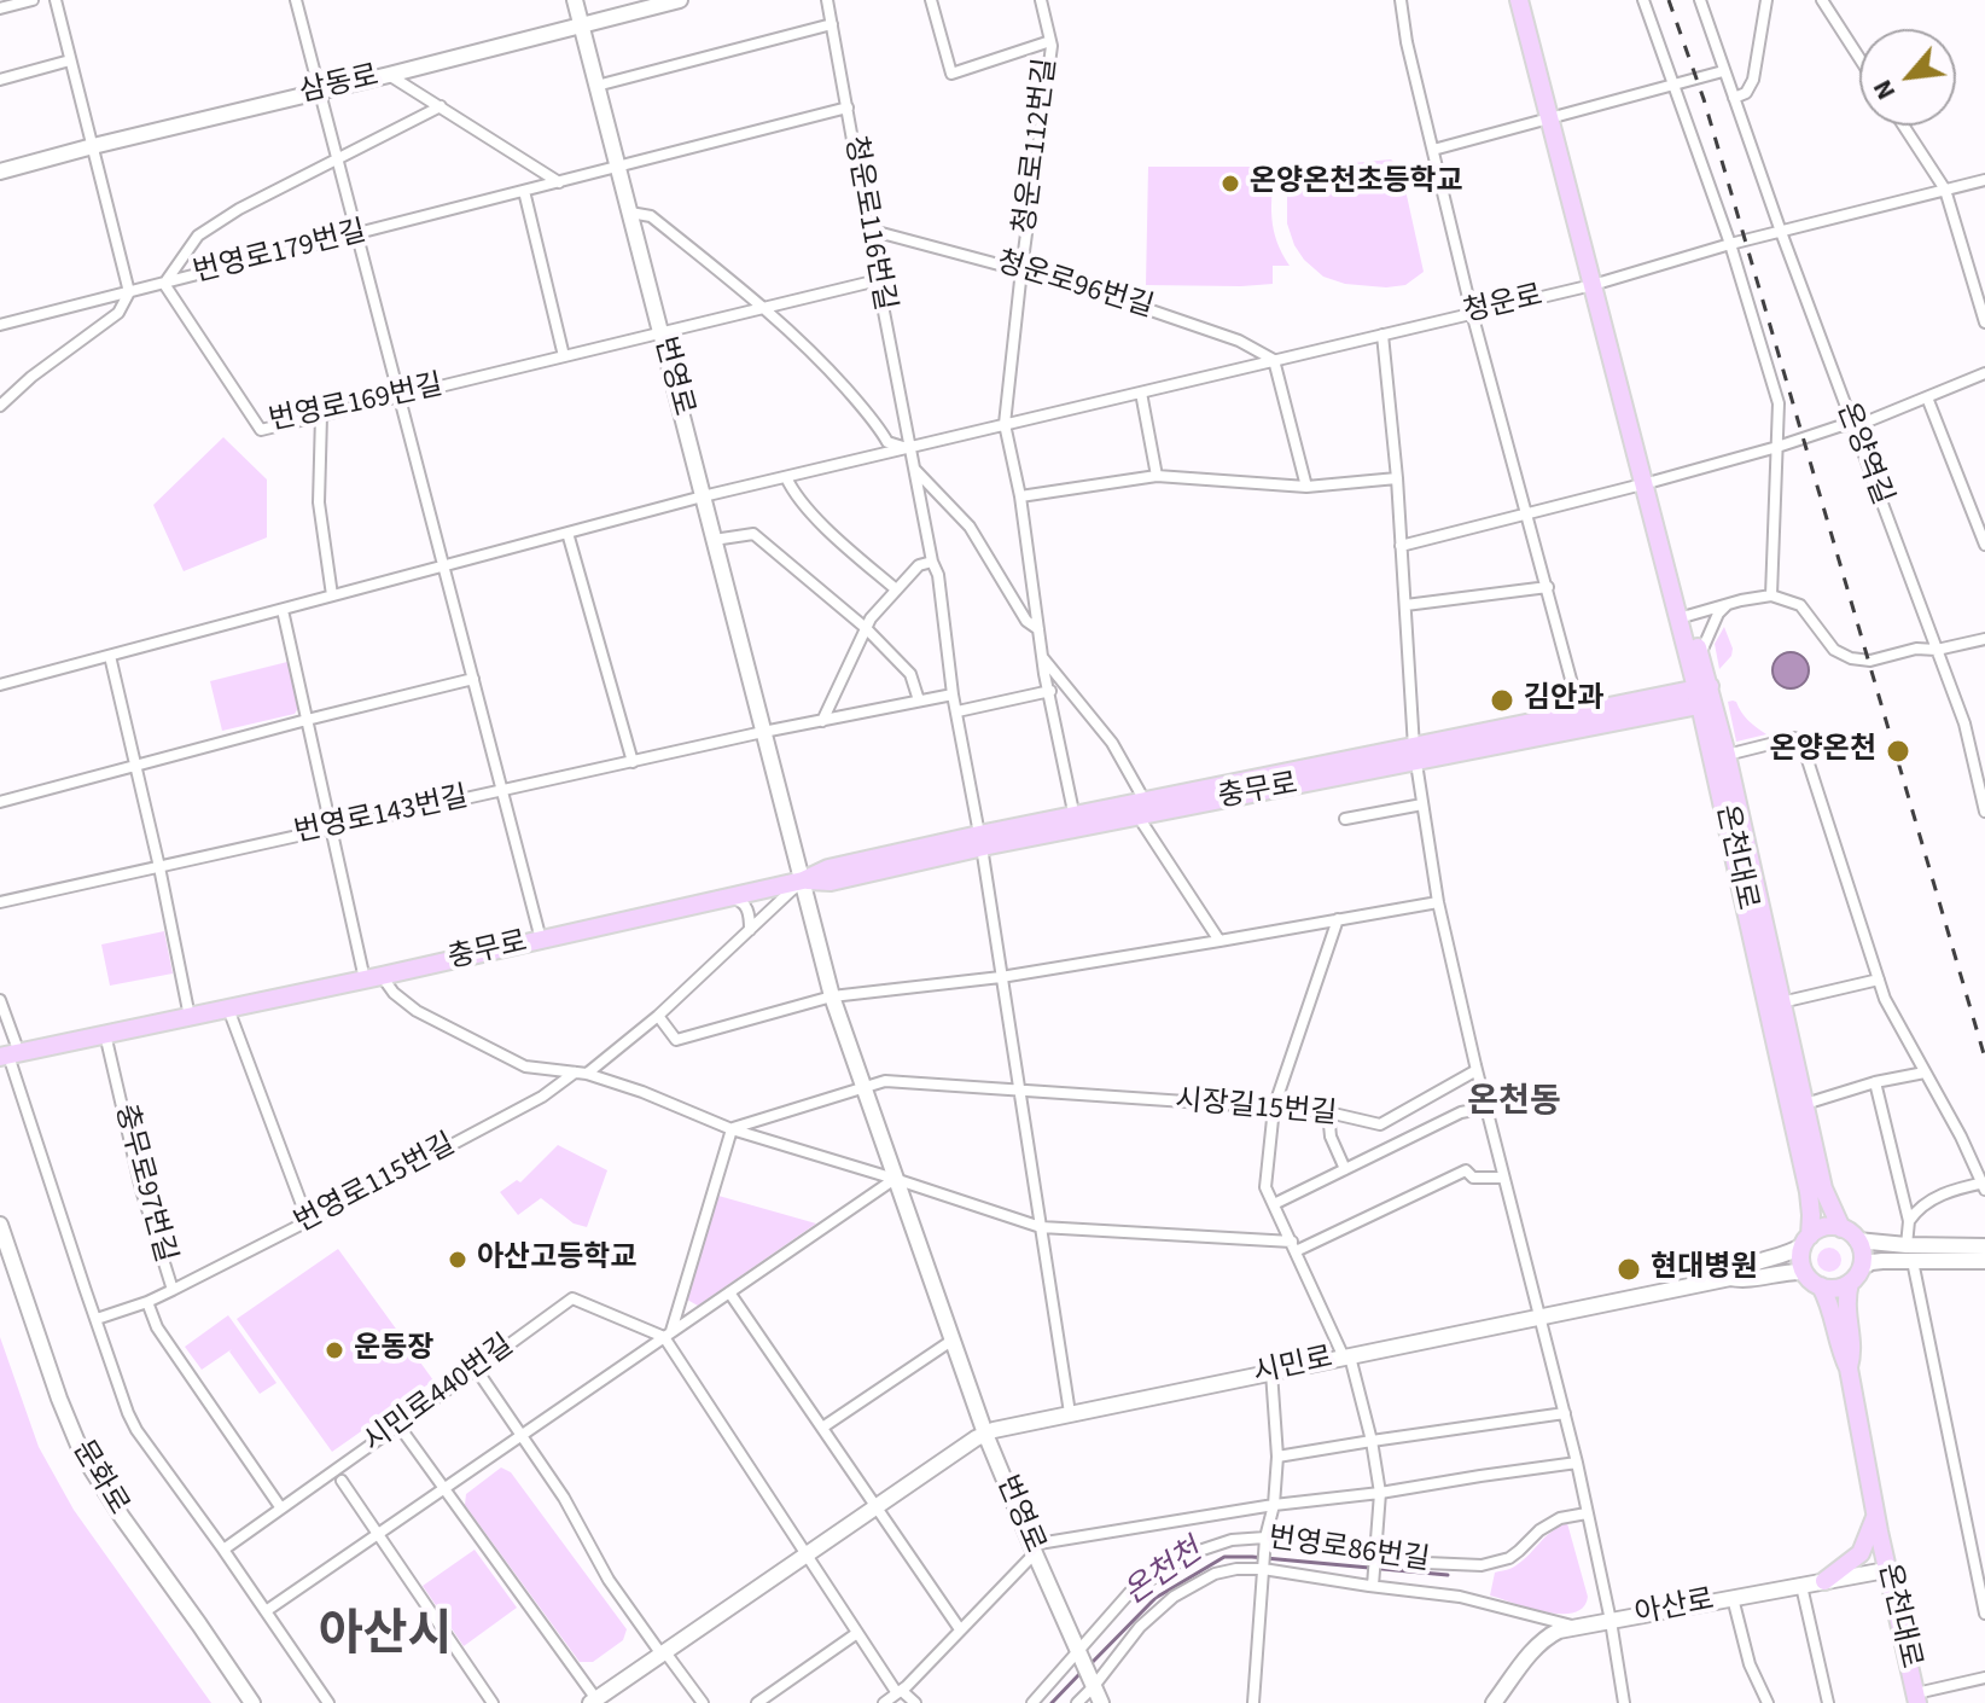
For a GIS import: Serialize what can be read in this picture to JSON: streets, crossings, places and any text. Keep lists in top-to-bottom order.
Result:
{
  "streets": {
    "main road": ["충무로", "온천대로"],
    "street": [
      "삼동로",
      "청운로112번길",
      "청운로116번길",
      "번영로179번길",
      "청운로96번길",
      "청운로",
      "번영로",
      "번영로169번길",
      "온양역길",
      "번영로143번길",
      "시장길15번길",
      "충무로97번길",
      "번영로115번길",
      "시민로",
      "시민로440번길",
      "문화로",
      "번영로86번길",
      "아산로"
    ]
  },
  "crossings": [
    ["삼동로", "번영로"],
    ["청운로112번길", "청운로96번길"],
    ["청운로112번길", "청운로"],
    ["청운로112번길", "충무로"],
    ["청운로116번길", "번영로179번길"],
    ["청운로116번길", "청운로96번길"],
    ["청운로116번길", "청운로"],
    ["청운로116번길", "번영로169번길"],
    ["청운로116번길", "충무로"],
    ["청운로116번길", "시장길15번길"],
    ["청운로116번길", "시민로"],
    ["번영로179번길", "번영로"],
    ["번영로179번길", "번영로169번길"],
    ["청운로96번길", "청운로"],
    ["청운로", "번영로"],
    ["청운로", "온양역길"],
    ["청운로", "온천대로"],
    ["번영로", "번영로169번길"],
    ["번영로", "충무로"],
    ["번영로", "번영로143번길"],
    ["번영로", "시장길15번길"],
    ["번영로", "시민로"],
    ["번영로", "번영로86번길"],
    ["충무로", "온천대로"],
    ["충무로", "충무로97번길"],
    ["온천대로", "시민로"],
    ["온천대로", "아산로"],
    ["충무로97번길", "번영로115번길"],
    ["충무로97번길", "시민로440번길"]
  ],
  "districts": ["온천동", "아산시"],
  "water": ["온천천"],
  "places": [
    "온양온천초등학교",
    "김안과",
    "온양온천",
    "아산고등학교",
    "현대병원",
    "운동장"
  ],
  "north": "bottom left"
}
